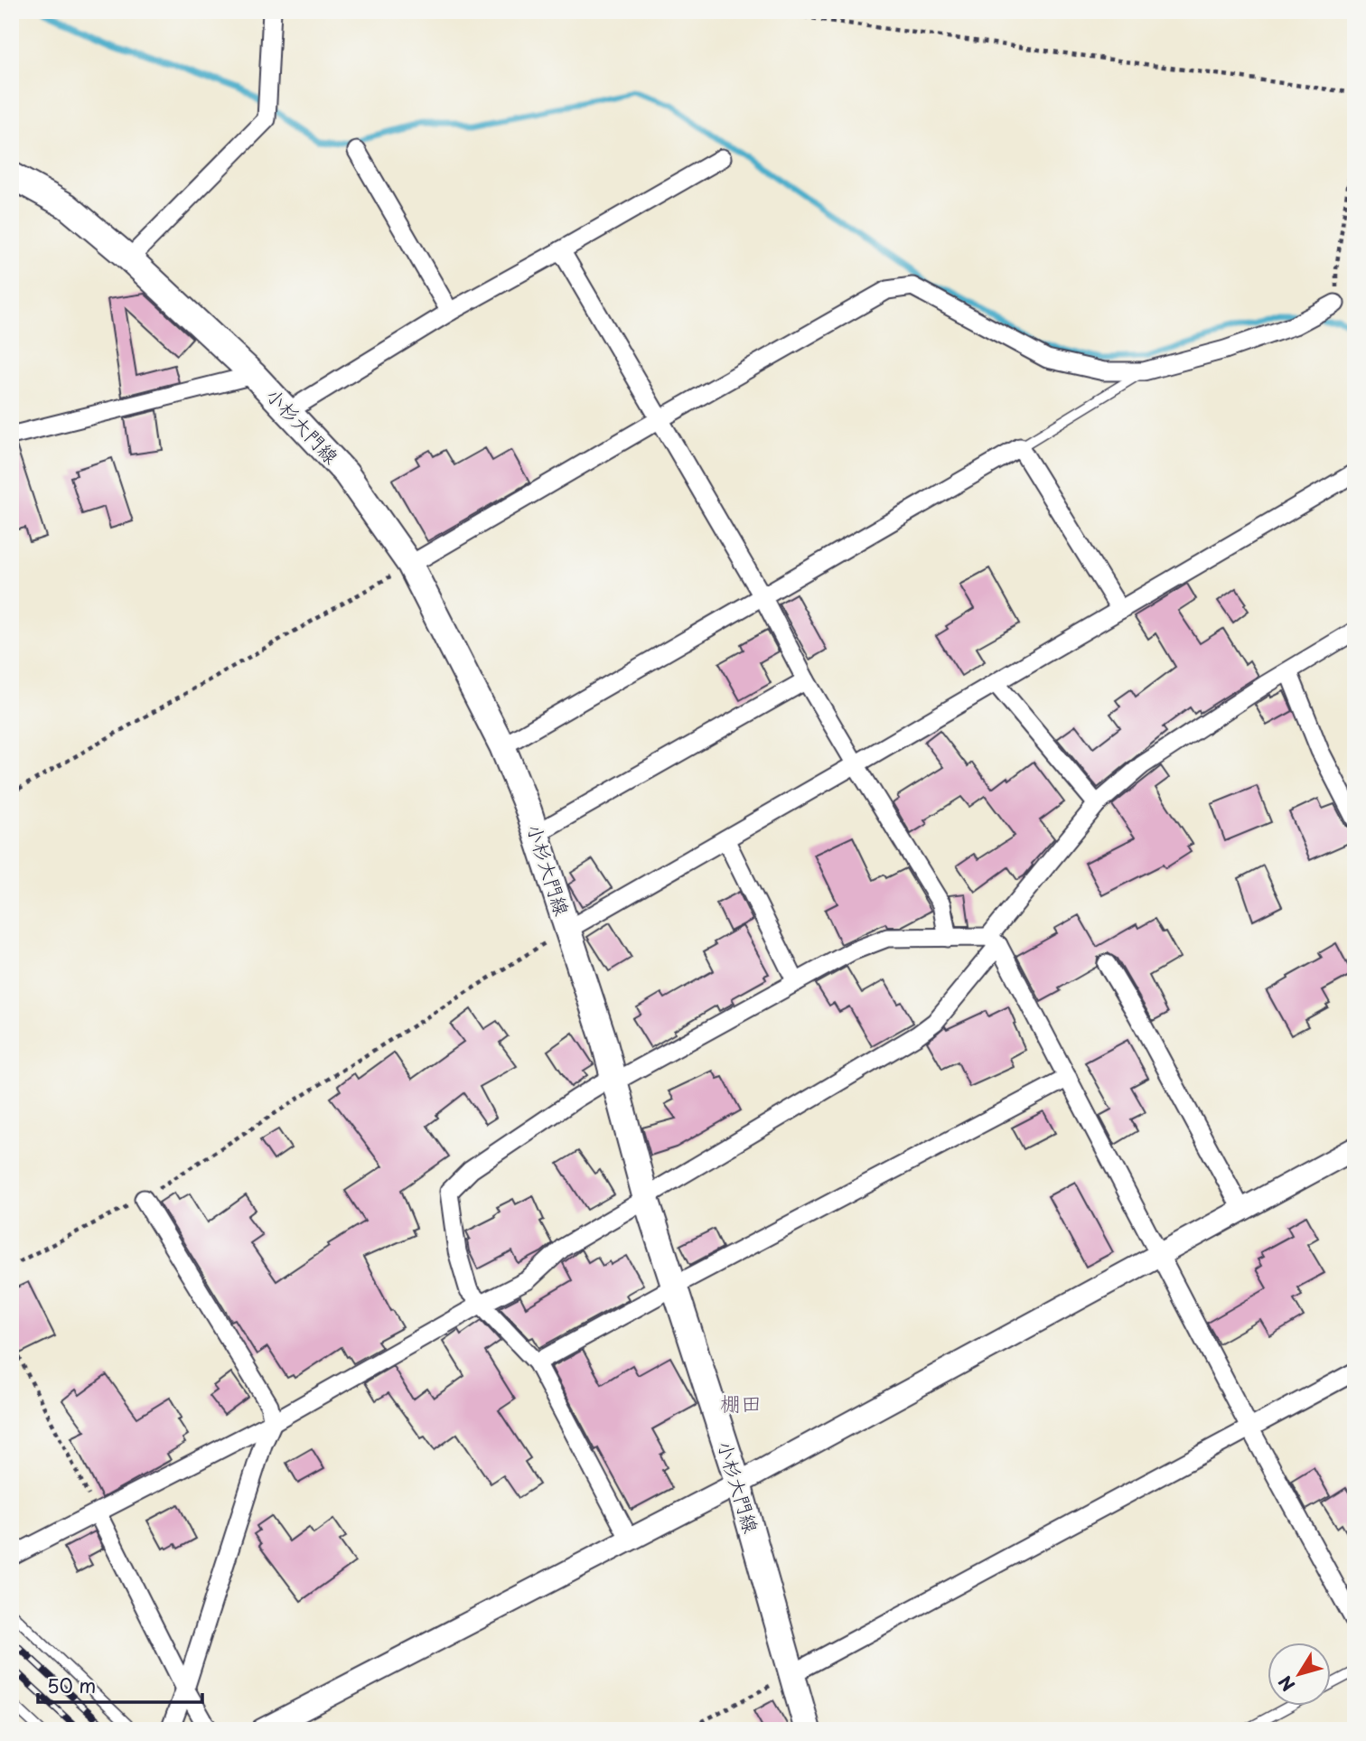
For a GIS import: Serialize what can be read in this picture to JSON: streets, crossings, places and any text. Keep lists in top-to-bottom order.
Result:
{
  "streets": {
    "main road": ["小杉大門線"]
  },
  "districts": ["棚田"],
  "scale_bar": "50 m",
  "north": "bottom left"
}
